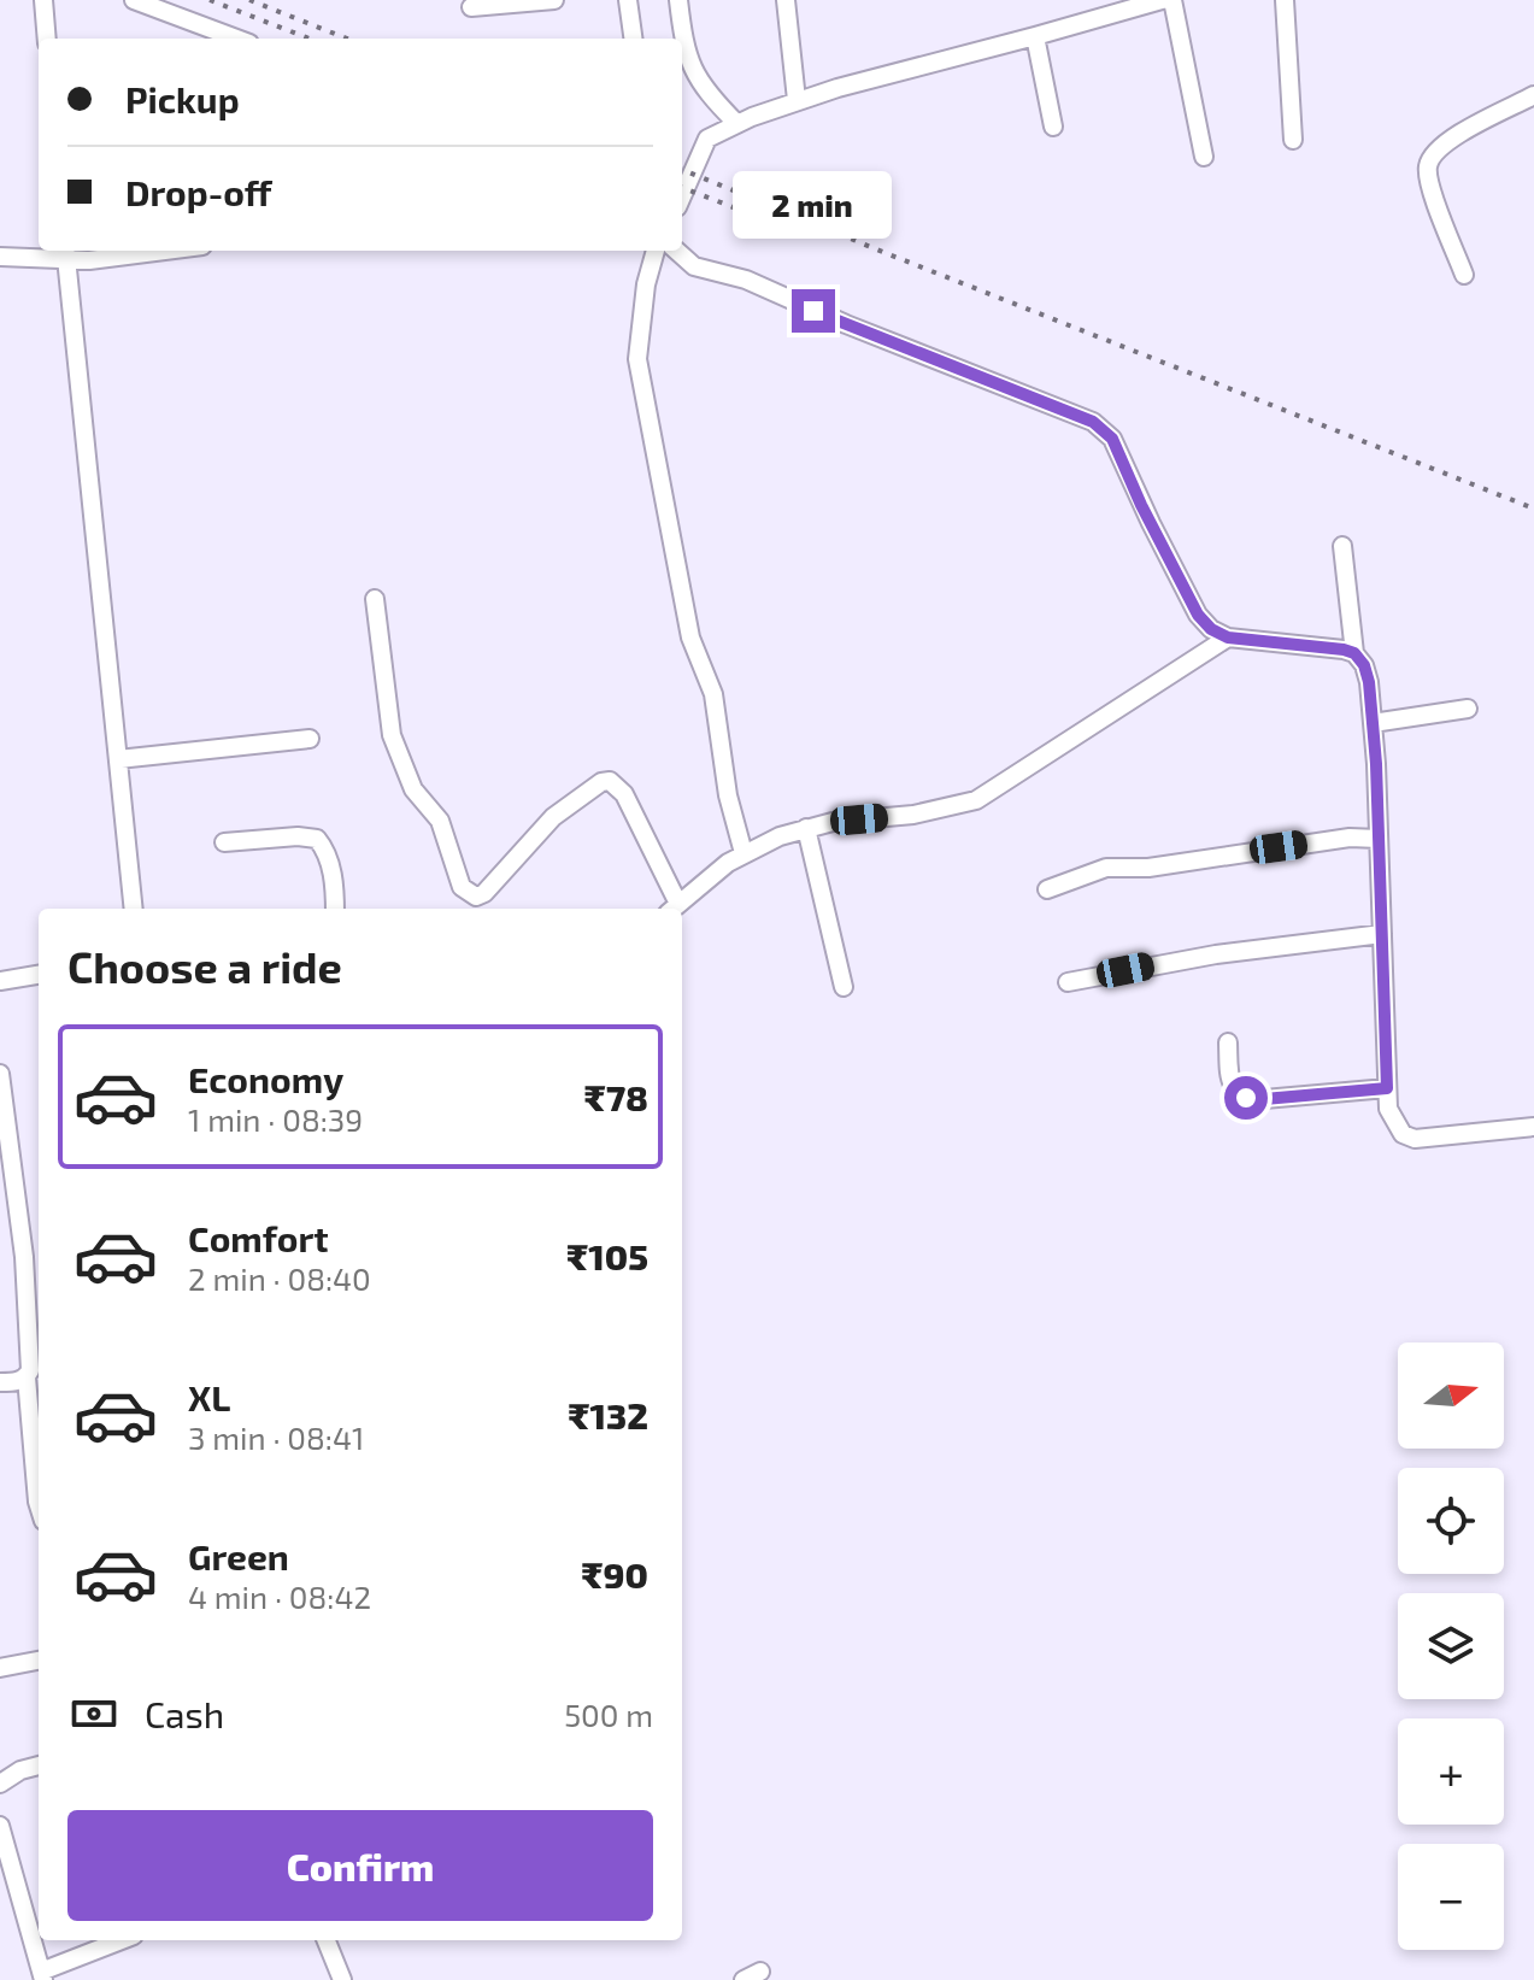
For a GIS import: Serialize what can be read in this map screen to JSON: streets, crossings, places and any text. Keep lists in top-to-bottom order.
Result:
{
  "north": "right",
  "page": {
    "banner": ["Pickup", "Drop-off"],
    "bubble": "2 min",
    "heading": "Choose a ride",
    "list": [
      {
        "name": "Economy",
        "note": "1 min · 08:39",
        "value": "₹78"
      },
      {
        "name": "Comfort",
        "note": "2 min · 08:40",
        "value": "₹105"
      },
      {
        "name": "XL",
        "note": "3 min · 08:41",
        "value": "₹132"
      },
      {
        "name": "Green",
        "note": "4 min · 08:42",
        "value": "₹90"
      }
    ],
    "map_buttons": ["+", "−"],
    "pay": ["Cash", "500 m"],
    "buttons": "Confirm"
  }
}
